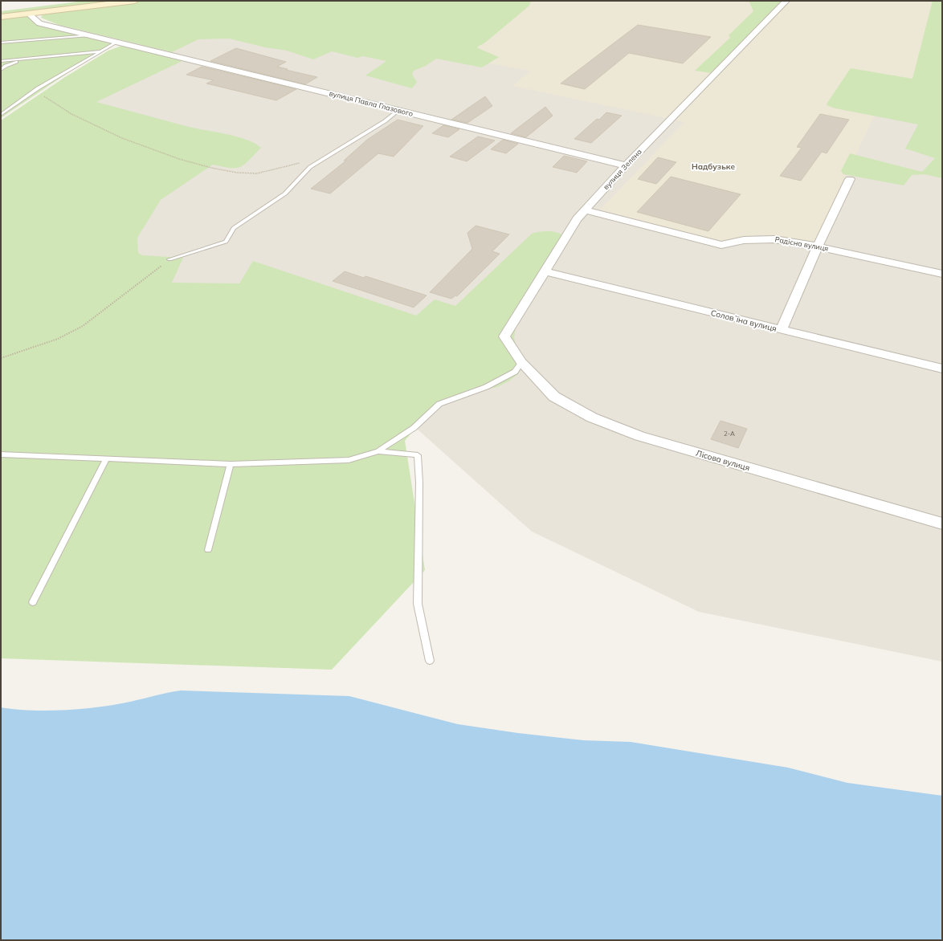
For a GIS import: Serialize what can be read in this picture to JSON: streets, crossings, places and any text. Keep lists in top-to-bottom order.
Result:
{
  "streets": {
    "street": [
      "вулиця Павла Глазового",
      "вулиця Зелена",
      "Радісна вулиця",
      "Соловʼїна вулиця",
      "Лісова вулиця"
    ]
  },
  "crossings": [
    ["вулиця Павла Глазового", "вулиця Зелена"],
    ["вулиця Зелена", "Радісна вулиця"],
    ["вулиця Зелена", "Соловʼїна вулиця"],
    ["вулиця Зелена", "Лісова вулиця"]
  ],
  "districts": ["Надбузьке"],
  "house_numbers": ["2-А"]
}
